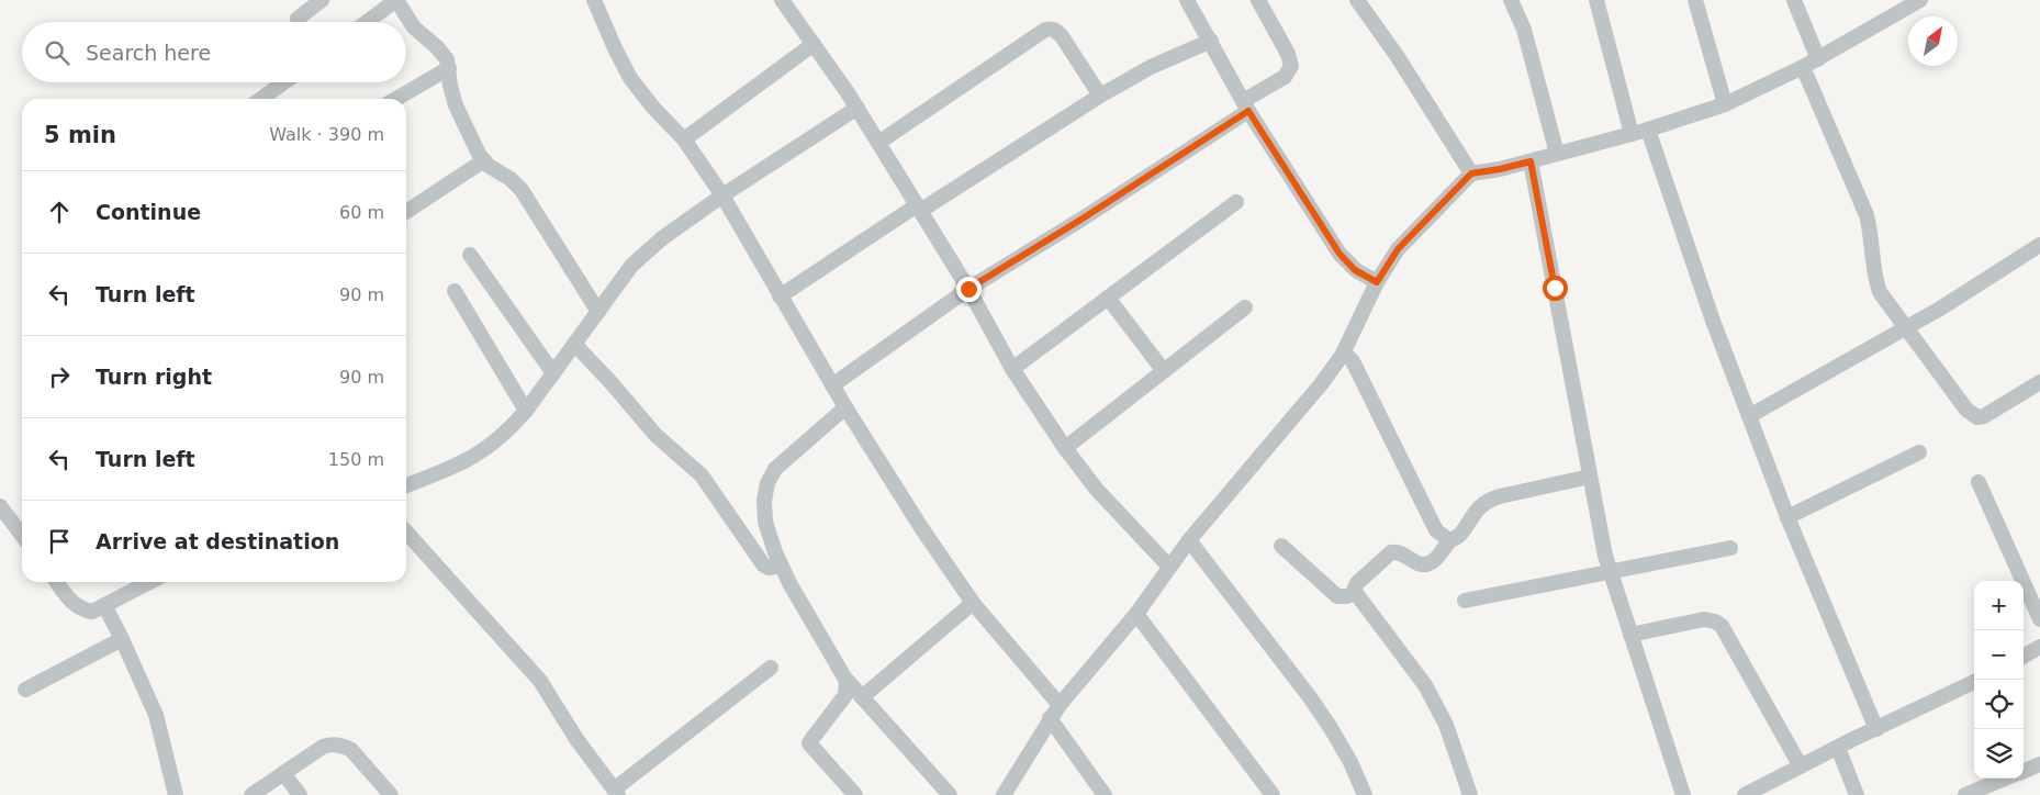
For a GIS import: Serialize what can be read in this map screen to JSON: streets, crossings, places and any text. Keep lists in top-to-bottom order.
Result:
{
  "north": "top right",
  "page": {
    "search": "Search here",
    "heading": ["5 min", "Walk · 390 m"],
    "list": [
      ["Continue", "60 m"],
      ["Turn left", "90 m"],
      ["Turn right", "90 m"],
      ["Turn left", "150 m"],
      "Arrive at destination"
    ],
    "map_buttons": ["+", "−"]
  }
}
